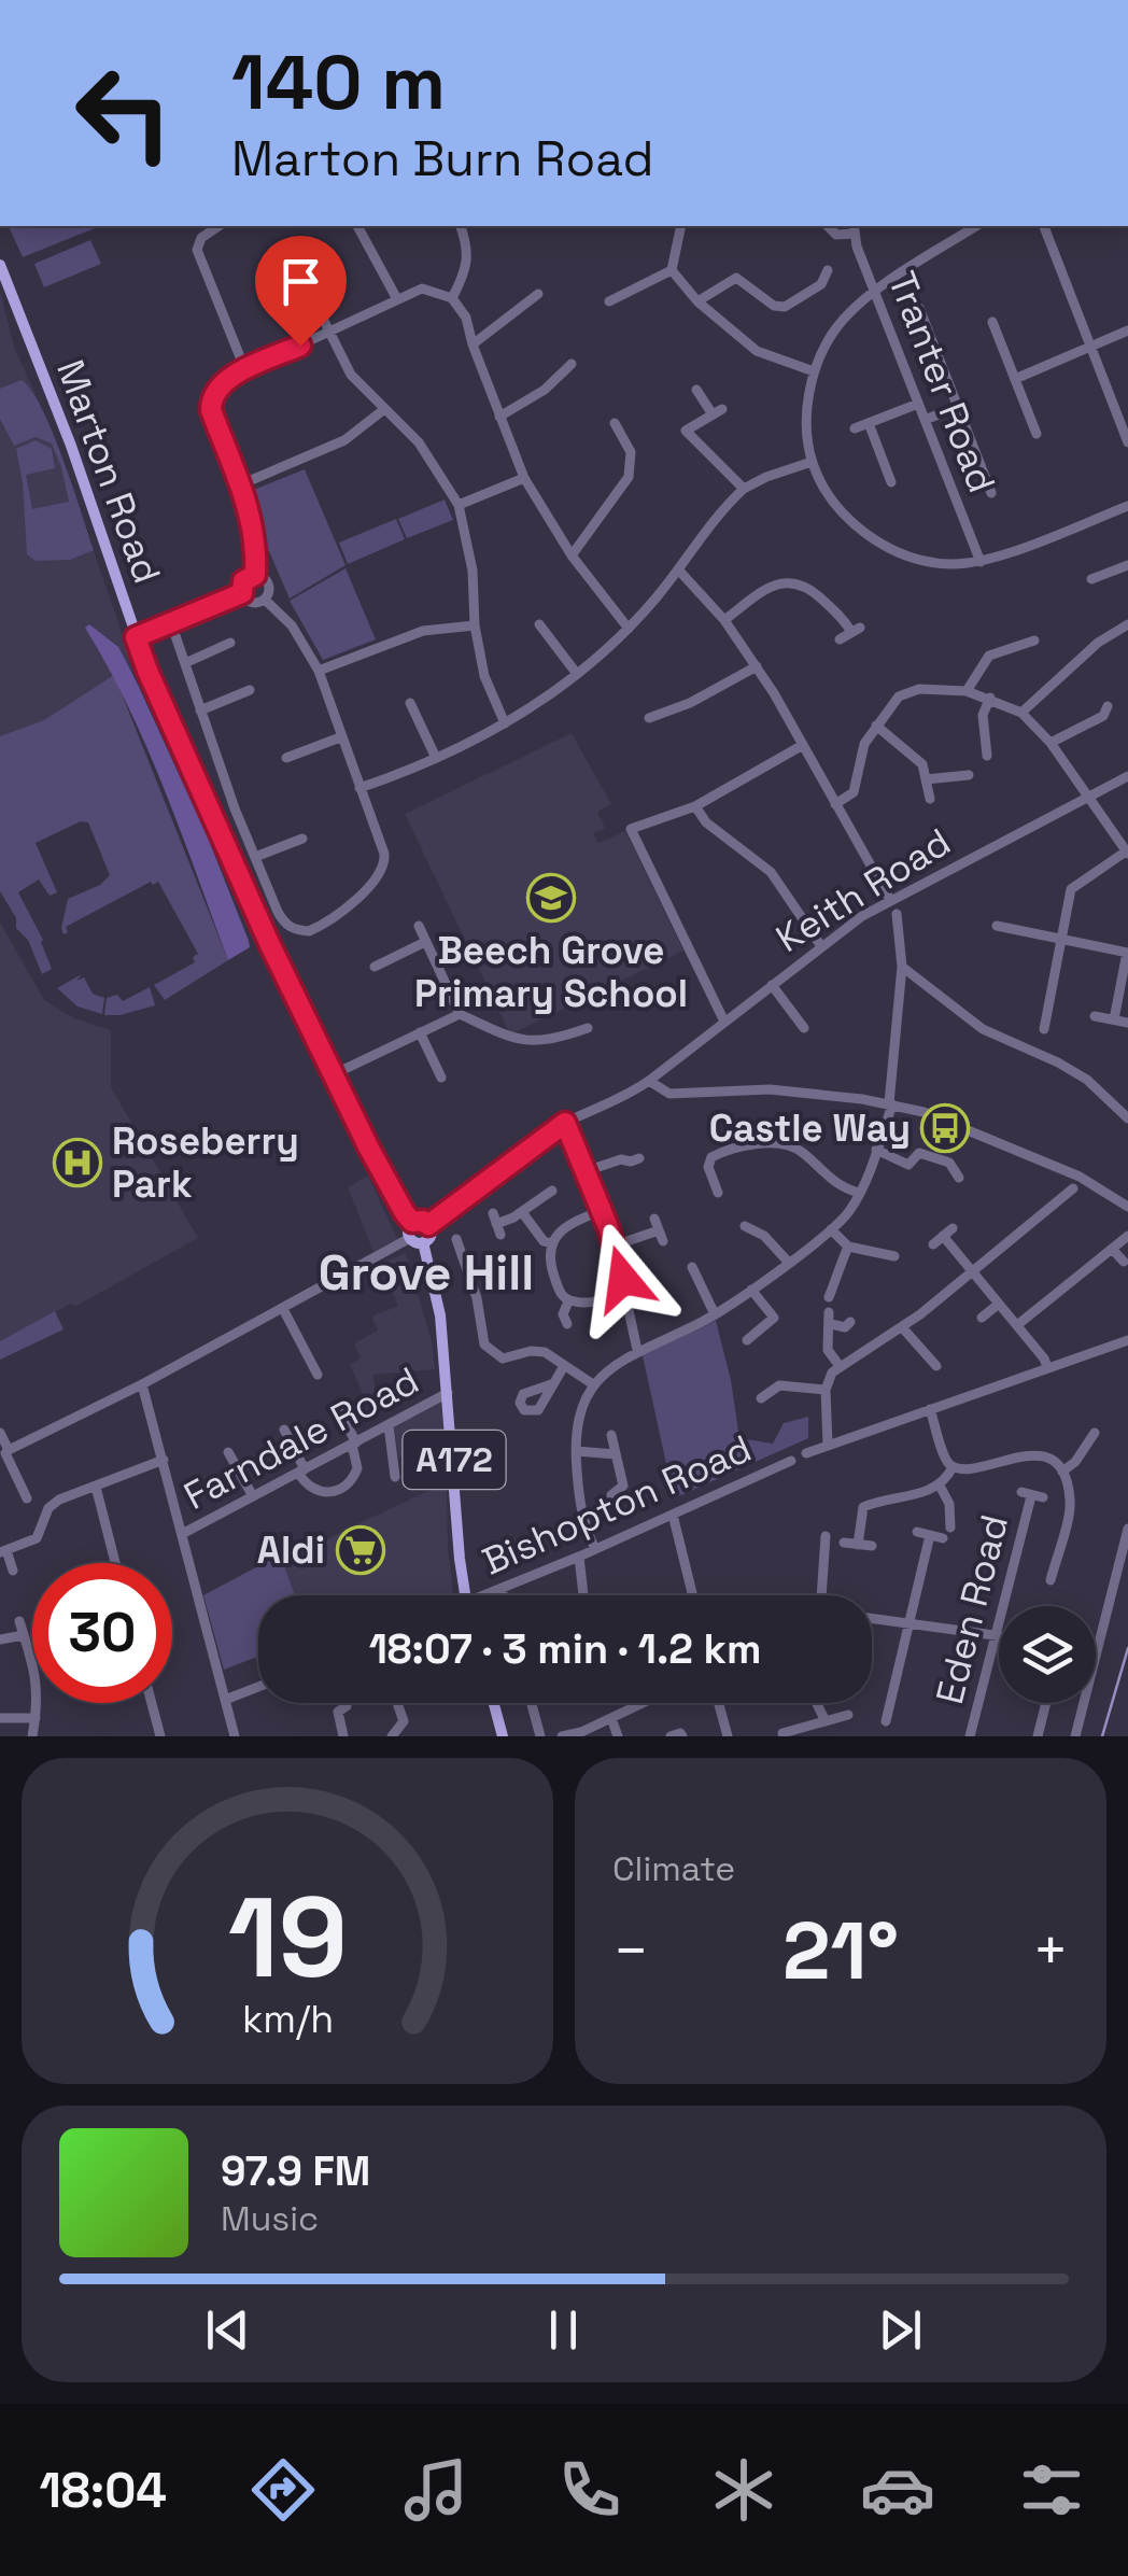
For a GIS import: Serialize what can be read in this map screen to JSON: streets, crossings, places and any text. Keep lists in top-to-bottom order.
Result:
{
  "streets": {
    "main road": ["Marton Road", "A172"],
    "street": [
      "Tranter Road",
      "Keith Road",
      "Farndale Road",
      "Bishopton Road",
      "Eden Road"
    ]
  },
  "crossings": [
    ["Marton Road", "Keith Road"],
    ["Marton Road", "A172"],
    ["Keith Road", "A172"],
    ["Farndale Road", "A172"]
  ],
  "districts": ["Grove Hill"],
  "places": {
    "school or university": ["Beech Grove Primary School"],
    "bus stop": ["Castle Way"],
    "hospital": ["Roseberry Park"],
    "supermarket": ["Aldi"]
  },
  "page": {
    "turn": ["140 m", "Marton Burn Road"],
    "limit": "30",
    "trip": "18:07 · 3 min · 1.2 km",
    "tile": "Climate",
    "heat": ["−", "21°", "+"],
    "song": ["97.9 FM", "Music"],
    "tabs": "18:04",
    "gauge": ["19", "km/h"]
  }
}
